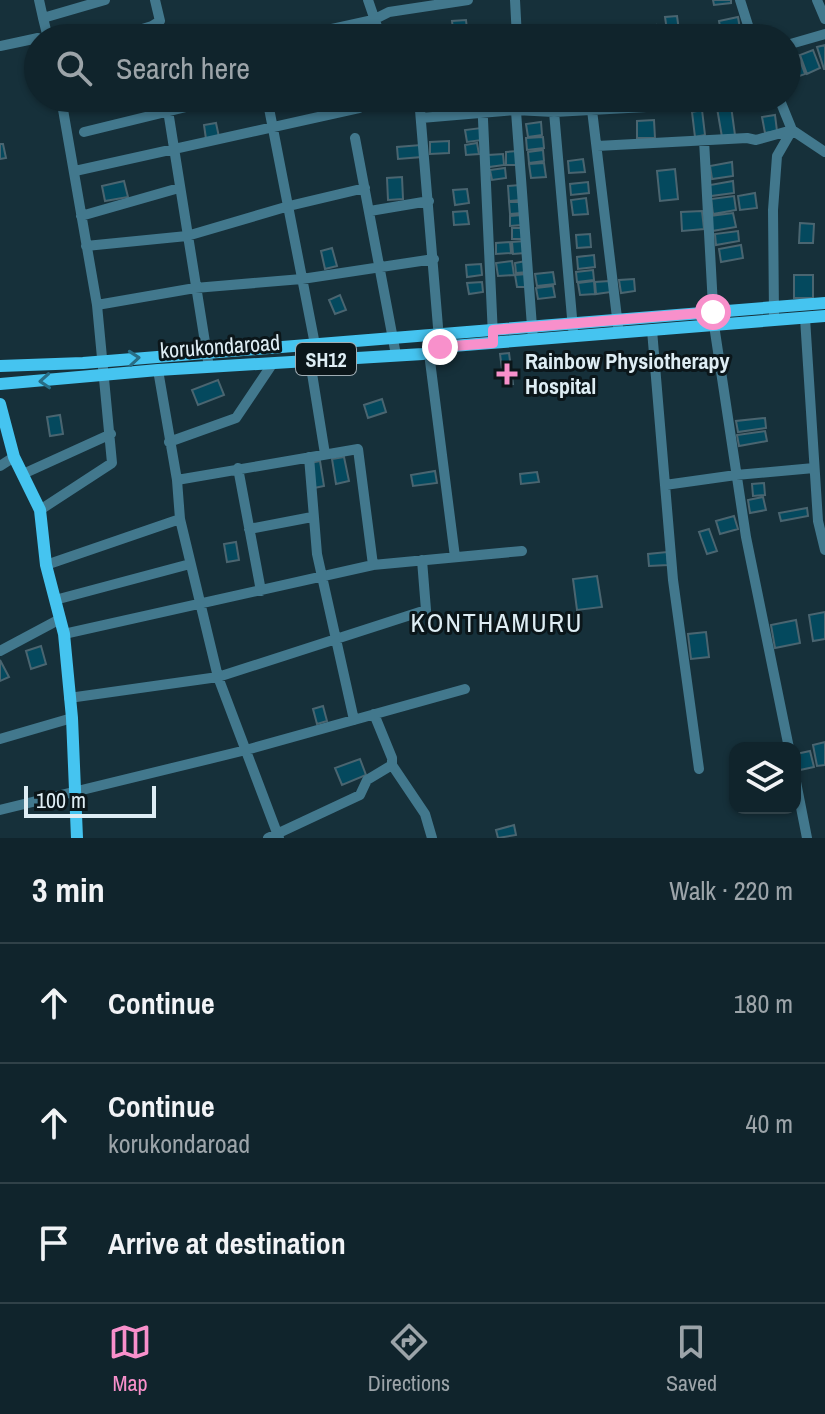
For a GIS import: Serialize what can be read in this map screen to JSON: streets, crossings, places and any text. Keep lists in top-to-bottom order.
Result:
{
  "streets": {
    "main road": ["korukondaroad", "SH12"]
  },
  "crossings": [
    ["korukondaroad", "SH12"]
  ],
  "districts": ["KONTHAMURU"],
  "places": {
    "health": ["Rainbow Physiotherapy Hospital"]
  },
  "scale_bar": "100 m",
  "page": {
    "search": "Search here",
    "scale": "100 m",
    "heading": ["3 min", "Walk · 220 m"],
    "list": [
      ["Continue", "180 m"],
      ["Continue", "korukondaroad", "40 m"],
      "Arrive at destination"
    ],
    "nav": ["Map", "Directions", "Saved"]
  }
}
